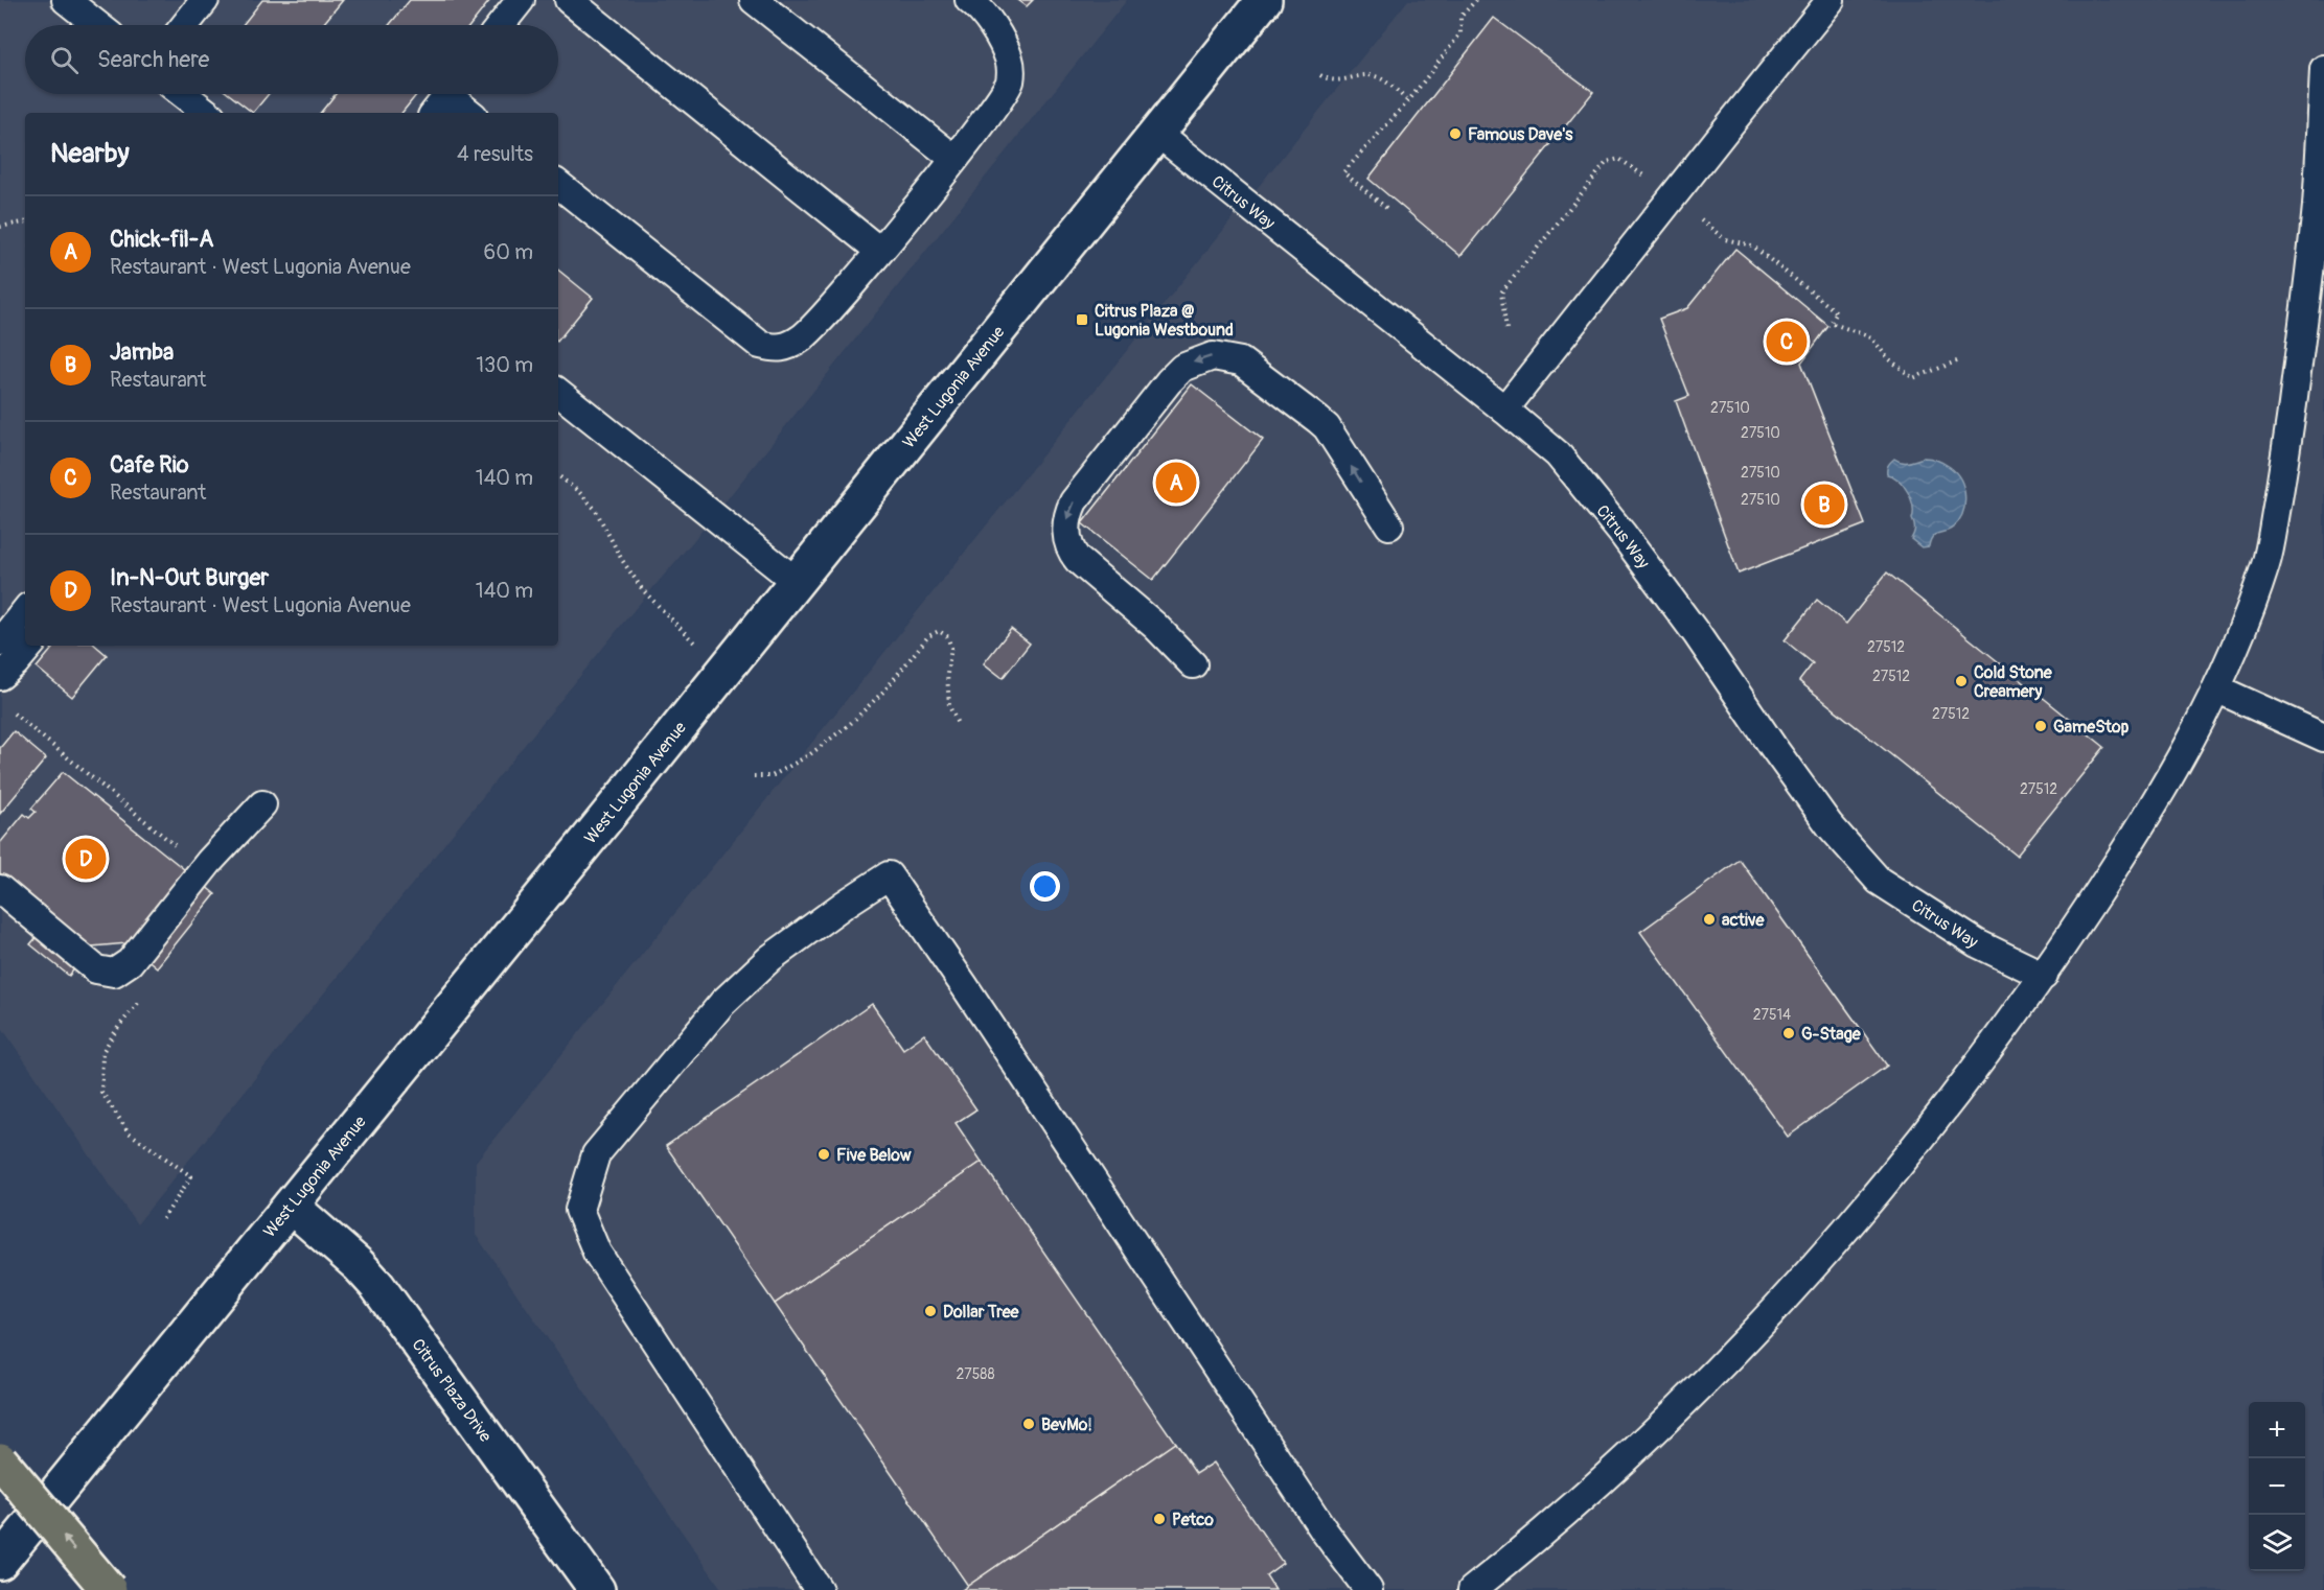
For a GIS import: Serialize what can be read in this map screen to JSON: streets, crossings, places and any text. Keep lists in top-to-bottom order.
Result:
{
  "streets": {
    "main road": ["West Lugonia Avenue", "Citrus Plaza Drive"],
    "lane": ["Citrus Way"]
  },
  "crossings": [
    ["Citrus Way", "West Lugonia Avenue"],
    ["West Lugonia Avenue", "Citrus Plaza Drive"]
  ],
  "places": {
    "other": [
      "Famous Dave's",
      "Cold Stone Creamery",
      "GameStop",
      "active",
      "G-Stage",
      "Five Below",
      "Dollar Tree",
      "BevMo!",
      "Petco"
    ],
    "transit": ["Citrus Plaza @ Lugonia Westbound"]
  },
  "house_numbers": [
    "27510",
    "27510",
    "27510",
    "27510",
    "27512",
    "27512",
    "27512",
    "27512",
    "27514",
    "27588"
  ],
  "page": {
    "search": "Search here",
    "heading": ["Nearby", "4 results"],
    "list": [
      {
        "mark": "A",
        "name": "Chick-fil-A",
        "note": "Restaurant · West Lugonia Avenue",
        "value": "60 m"
      },
      {
        "mark": "B",
        "name": "Jamba",
        "note": "Restaurant",
        "value": "130 m"
      },
      {
        "mark": "C",
        "name": "Cafe Rio",
        "note": "Restaurant",
        "value": "140 m"
      },
      {
        "mark": "D",
        "name": "In-N-Out Burger",
        "note": "Restaurant · West Lugonia Avenue",
        "value": "140 m"
      }
    ],
    "pins": [
      "C",
      "A",
      "B",
      "D"
    ],
    "map_buttons": ["+", "−"]
  }
}
